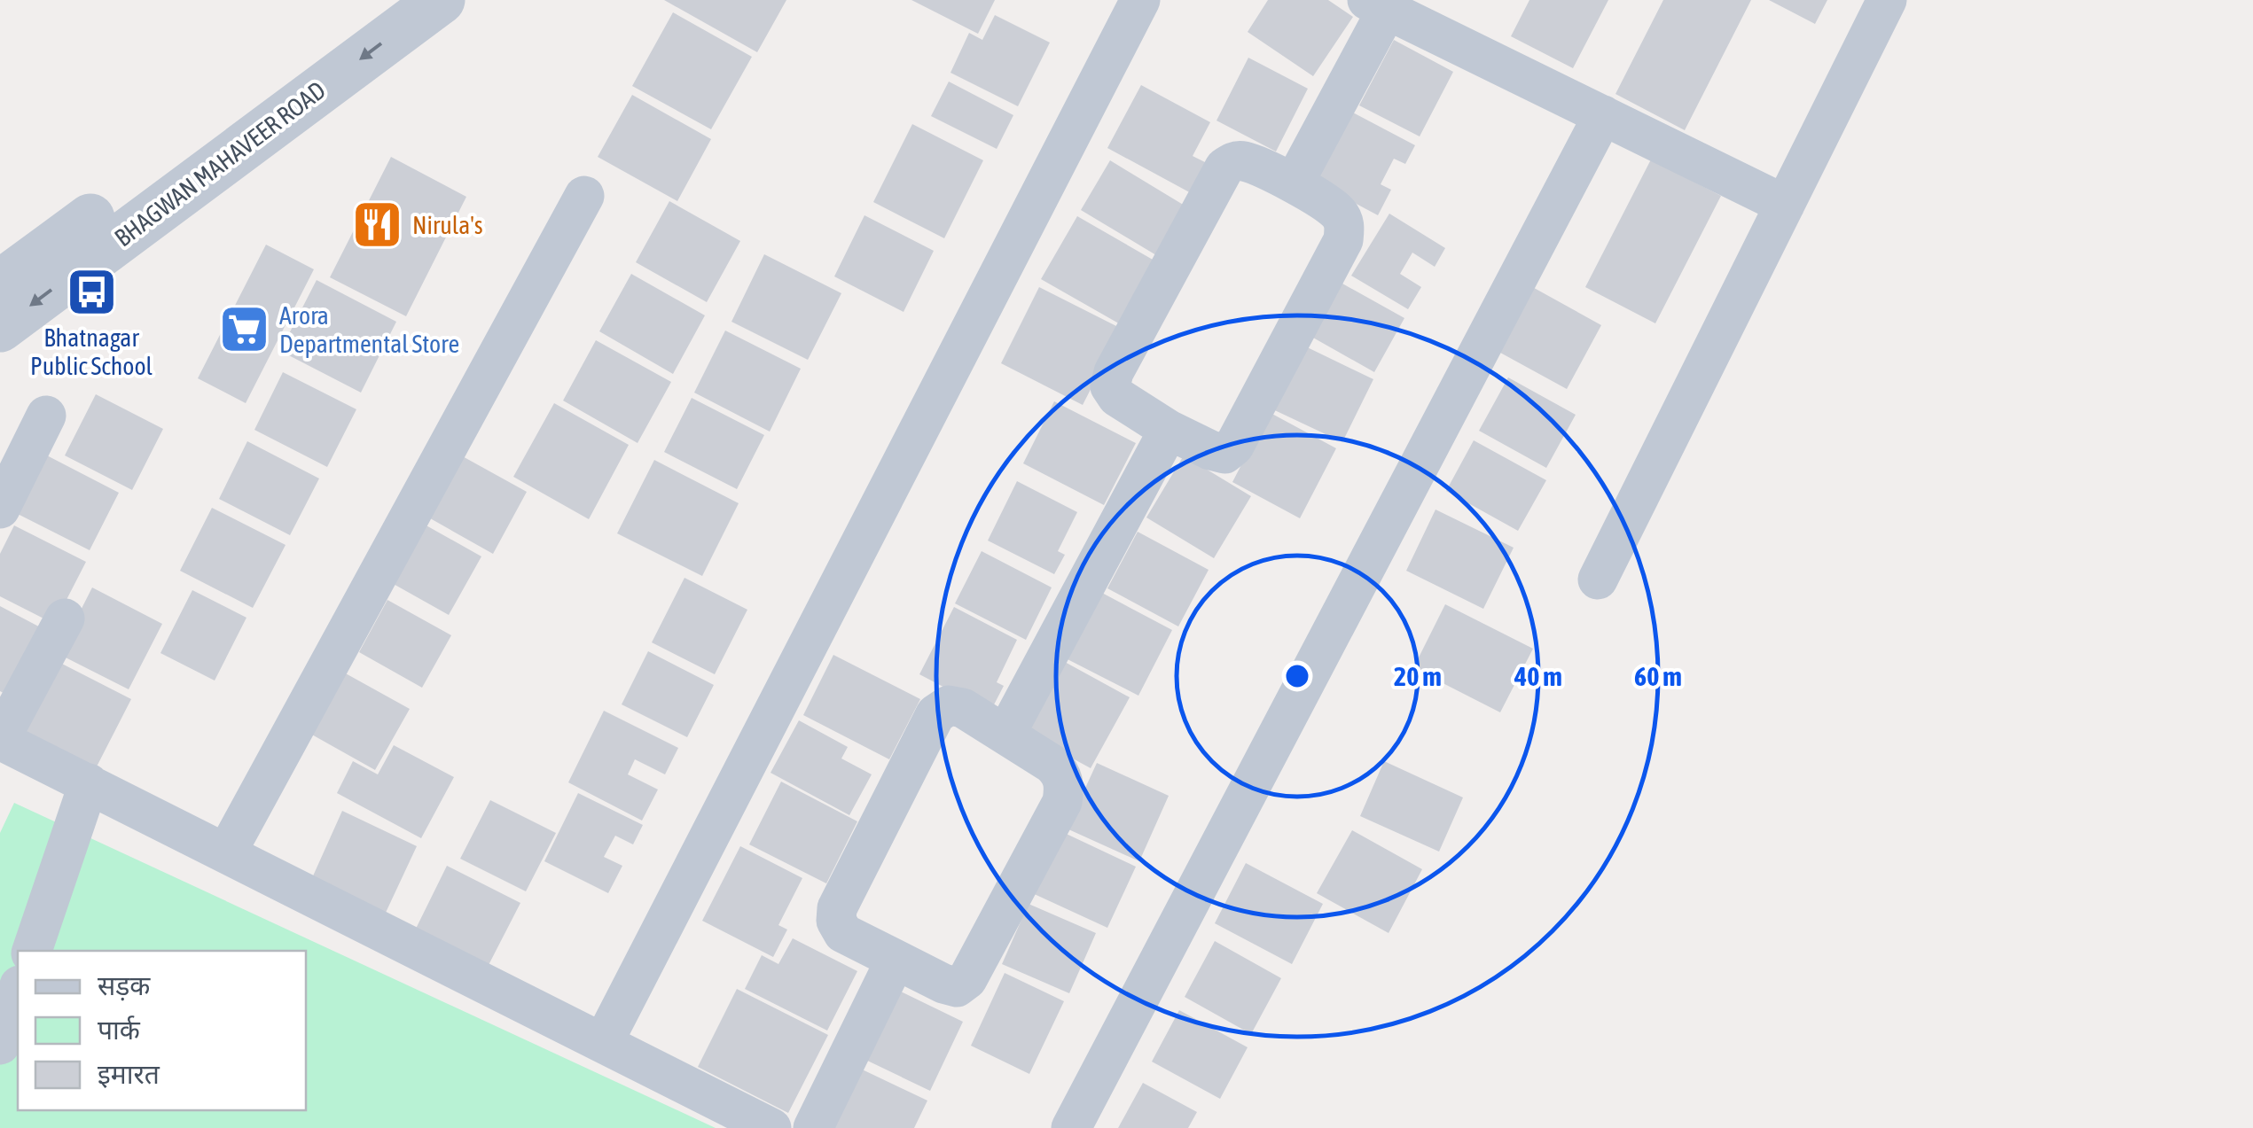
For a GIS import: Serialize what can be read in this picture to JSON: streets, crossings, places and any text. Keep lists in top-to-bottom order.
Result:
{
  "streets": {
    "street": ["BHAGWAN MAHAVEER ROAD"]
  },
  "places": {
    "restaurant": ["Nirula's"],
    "bus stop": ["Bhatnagar Public School"],
    "supermarket": ["Arora Departmental Store"]
  },
  "legend": ["सड़क", "पार्क", "इमारत"],
  "rings": ["20 m", "40 m", "60 m"]
}
